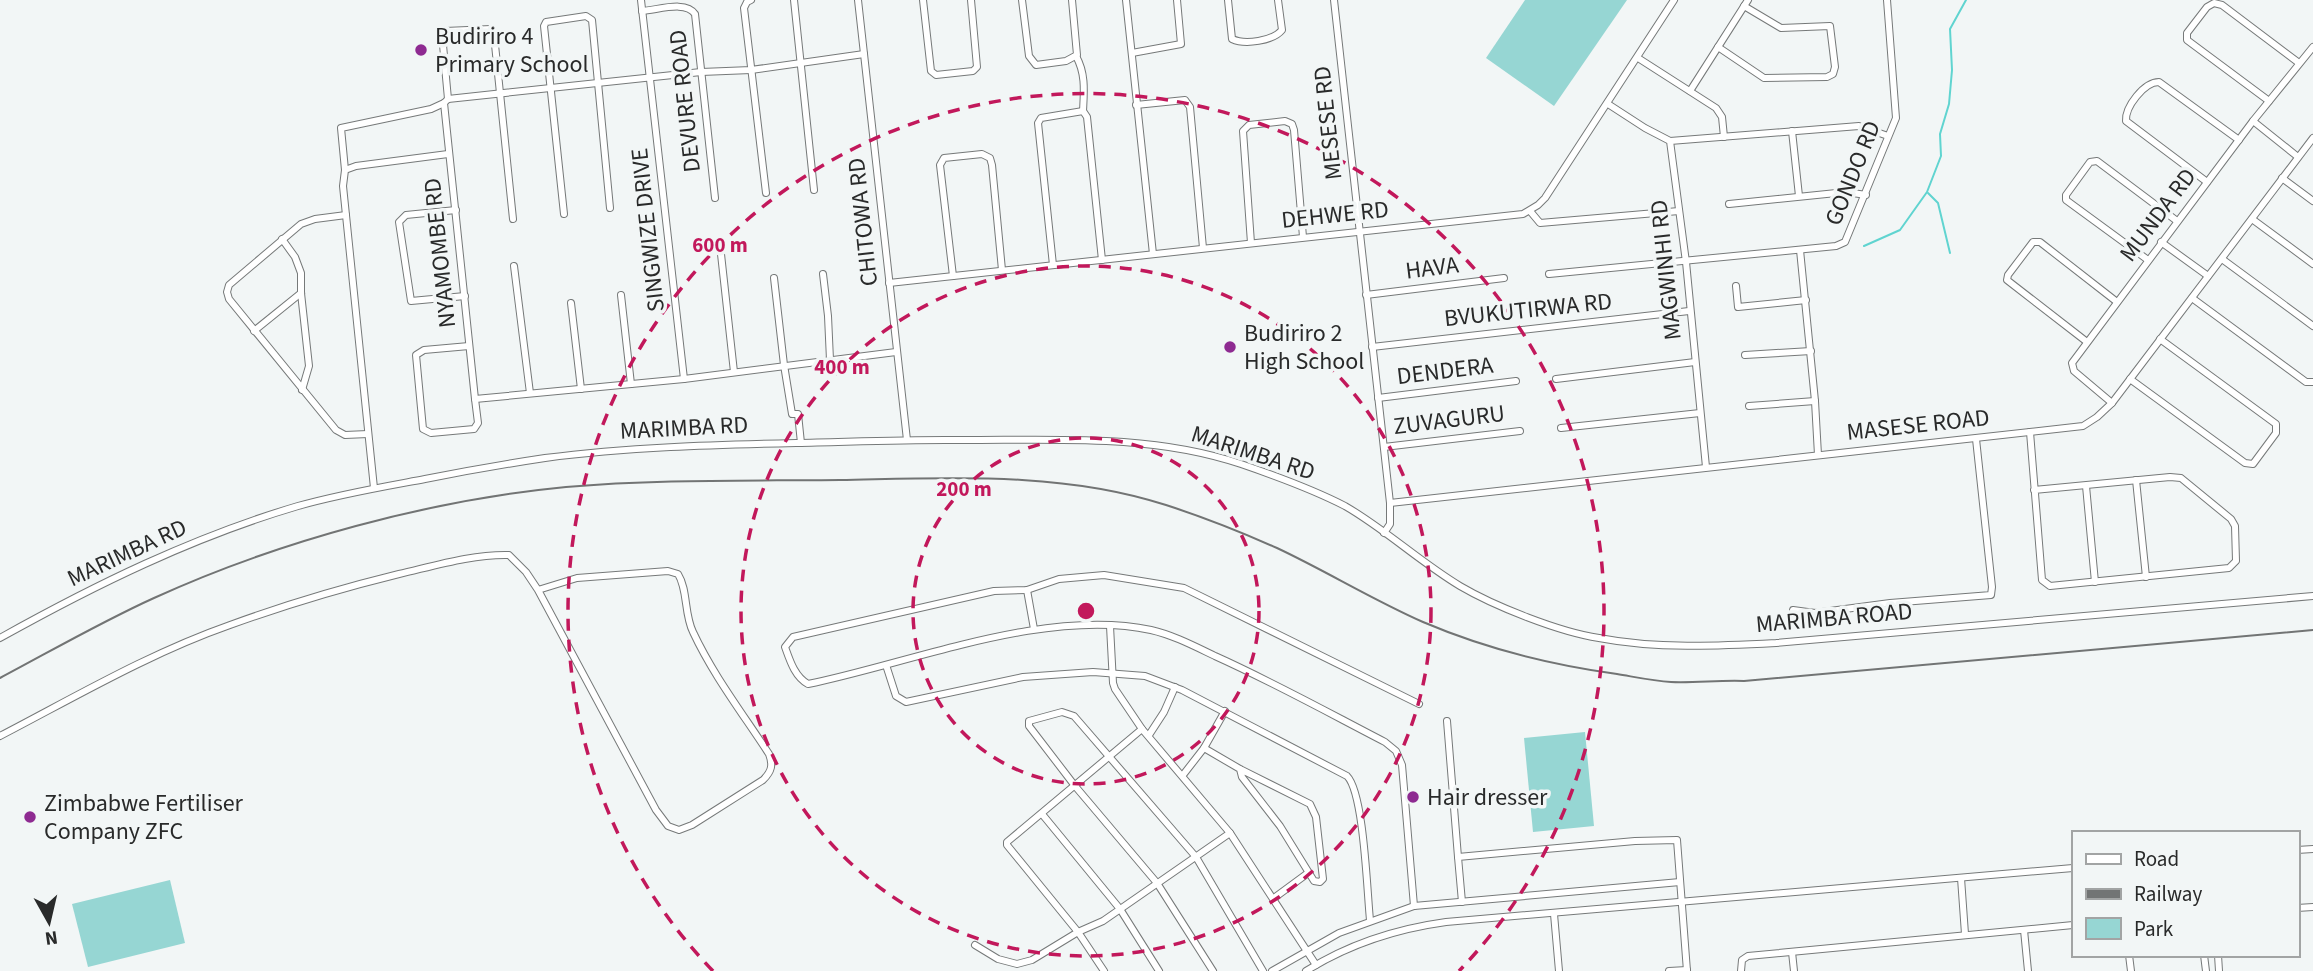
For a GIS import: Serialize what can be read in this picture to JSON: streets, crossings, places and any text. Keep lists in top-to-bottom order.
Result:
{
  "streets": {
    "street": [
      "DEVURE ROAD",
      "MESESE RD",
      "GONDO RD",
      "DEHWE RD",
      "MUNDA RD",
      "CHITOWA RD",
      "SINGWIZE DRIVE",
      "NYAMOMBE RD",
      "HAVA",
      "MAGWINHI RD",
      "BVUKUTIRWA RD",
      "DENDERA",
      "ZUVAGURU",
      "MASESE ROAD",
      "MARIMBA RD",
      "MARIMBA ROAD"
    ]
  },
  "crossings": [
    ["DEVURE ROAD", "SINGWIZE DRIVE"],
    ["MESESE RD", "DEHWE RD"],
    ["MESESE RD", "HAVA"],
    ["MESESE RD", "BVUKUTIRWA RD"],
    ["MESESE RD", "DENDERA"],
    ["MESESE RD", "ZUVAGURU"],
    ["MESESE RD", "MASESE ROAD"],
    ["MESESE RD", "MARIMBA RD"],
    ["MESESE RD", "MARIMBA ROAD"],
    ["GONDO RD", "MAGWINHI RD"],
    ["DEHWE RD", "CHITOWA RD"],
    ["MUNDA RD", "MASESE ROAD"],
    ["CHITOWA RD", "MARIMBA RD"],
    ["MAGWINHI RD", "BVUKUTIRWA RD"],
    ["MAGWINHI RD", "MASESE ROAD"],
    ["MARIMBA RD", "MARIMBA ROAD"]
  ],
  "places": [
    "Budiriro 4 Primary School",
    "Budiriro 2 High School",
    "Hair dresser",
    "Zimbabwe Fertiliser Company ZFC"
  ],
  "legend": ["Road", "Railway", "Park"],
  "north": "bottom",
  "rings": ["600 m", "400 m", "200 m"]
}
